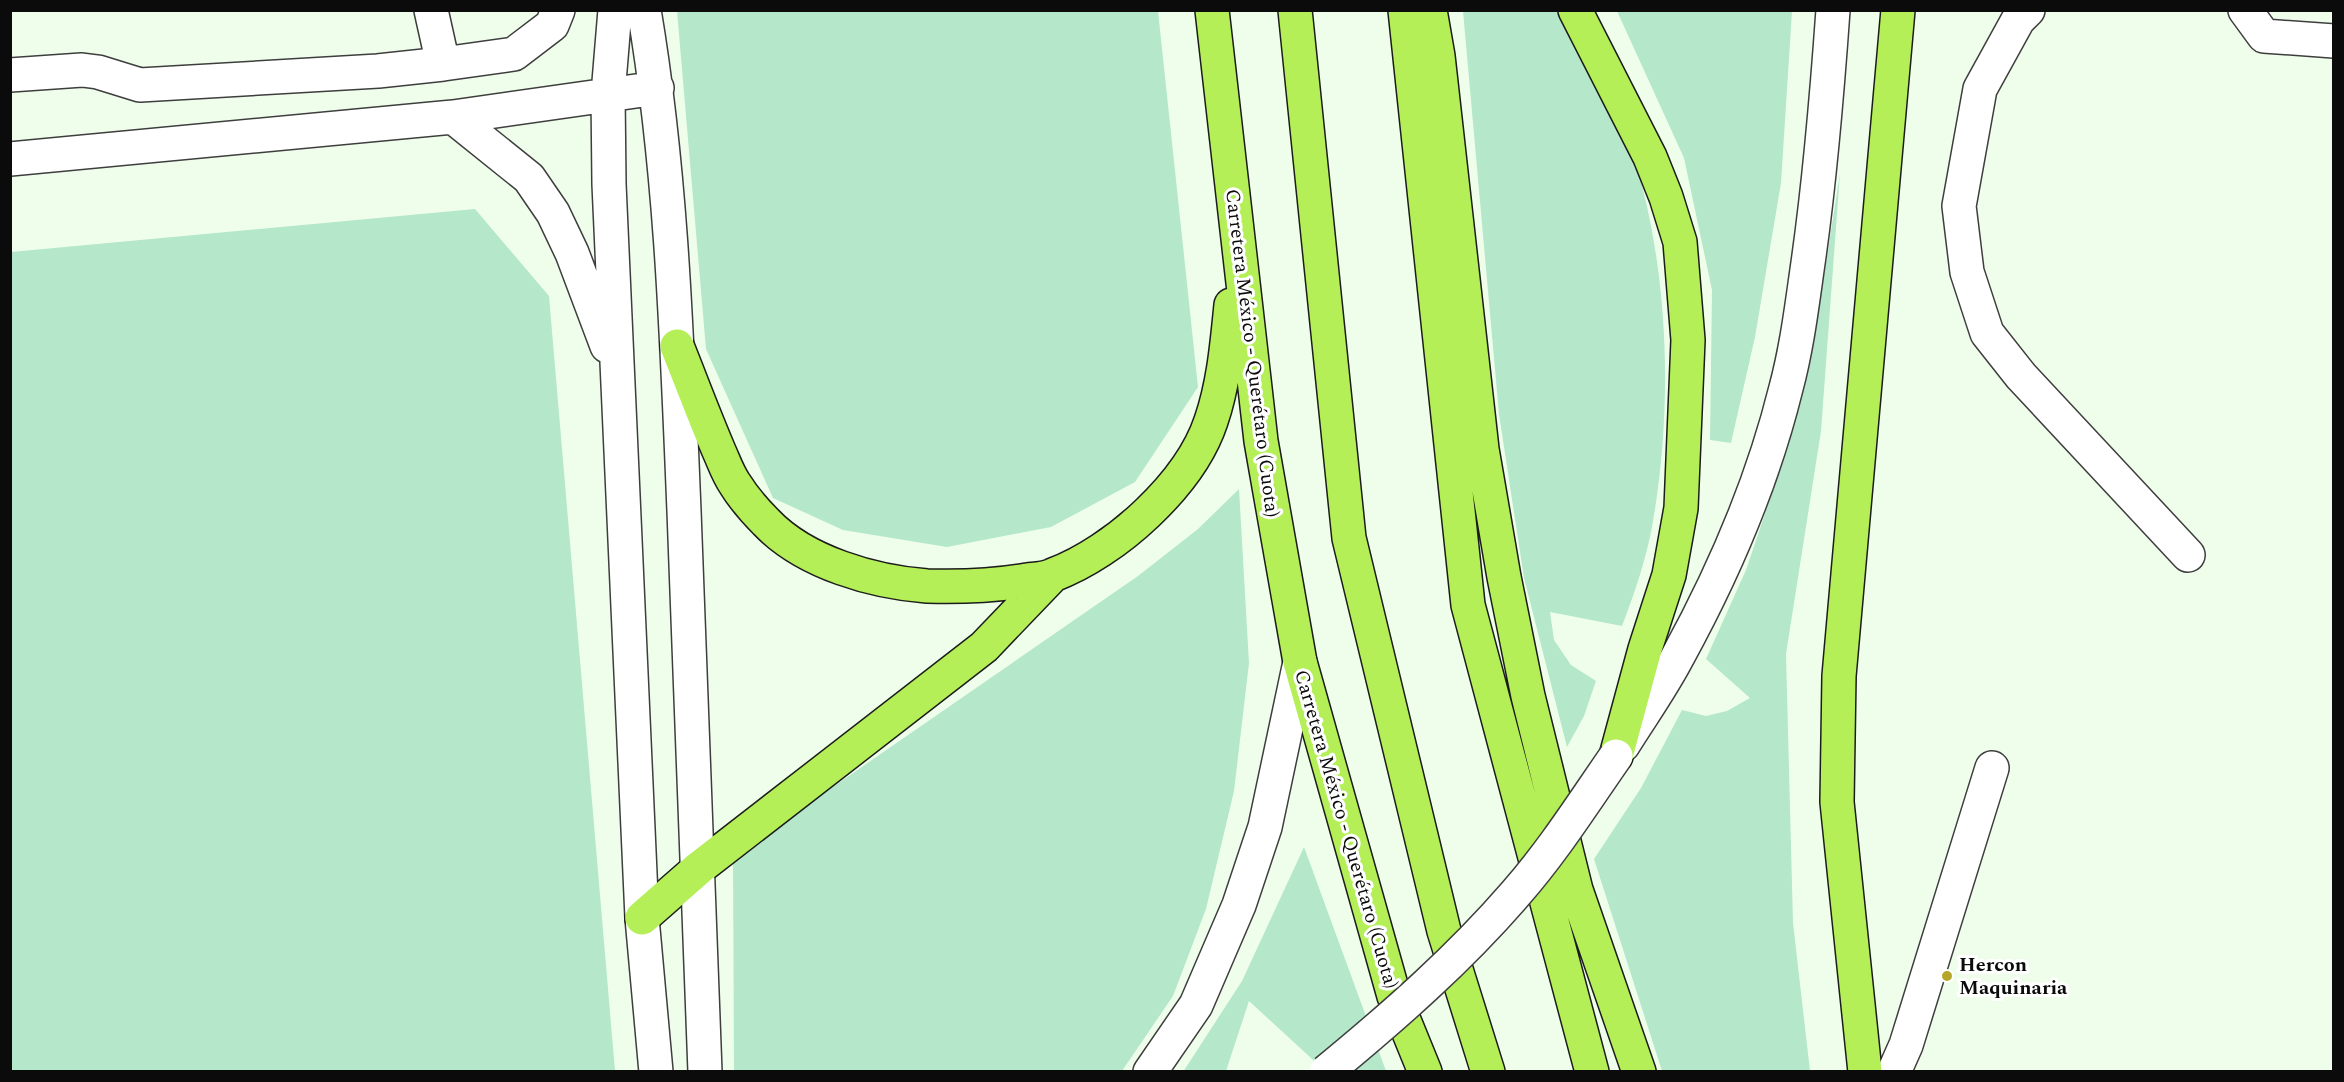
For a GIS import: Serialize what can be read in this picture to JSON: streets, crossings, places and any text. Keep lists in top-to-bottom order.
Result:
{
  "streets": {
    "highway": ["Carretera México - Querétaro (Cuota)"]
  },
  "places": ["Hercon Maquinaria"]
}
